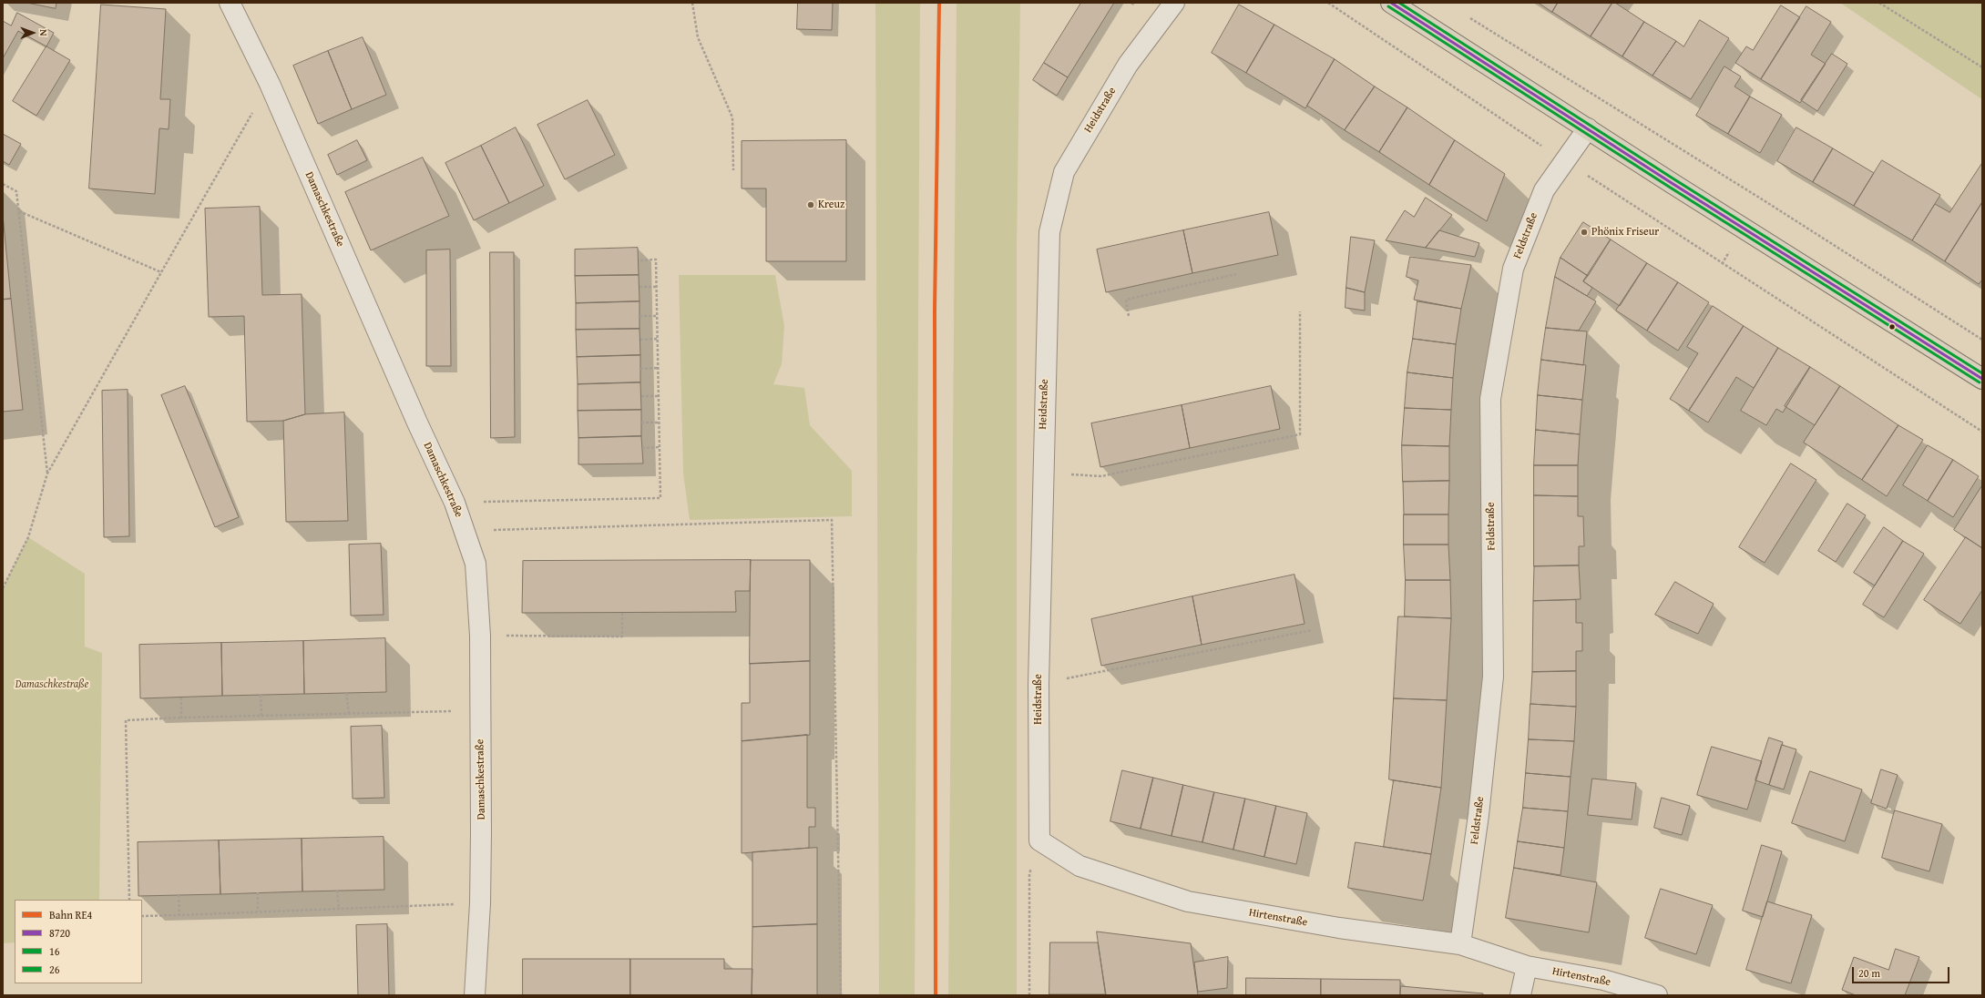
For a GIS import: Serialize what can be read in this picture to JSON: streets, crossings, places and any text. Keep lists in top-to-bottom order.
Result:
{
  "streets": {
    "street": [
      "Heidstraße",
      "Damaschkestraße",
      "Feldstraße",
      "Hirtenstraße"
    ]
  },
  "crossings": [
    ["Heidstraße", "Hirtenstraße"],
    ["Feldstraße", "Hirtenstraße"]
  ],
  "parks": ["Damaschkestraße"],
  "places": ["Kreuz", "Phönix Friseur"],
  "lines": [
    "rail line RE4",
    "transit line 8720",
    "transit line 26",
    "transit line 16"
  ],
  "legend": [
    "Bahn RE4",
    "8720",
    "16",
    "26"
  ],
  "scale_bar": "20 m",
  "north": "right"
}
